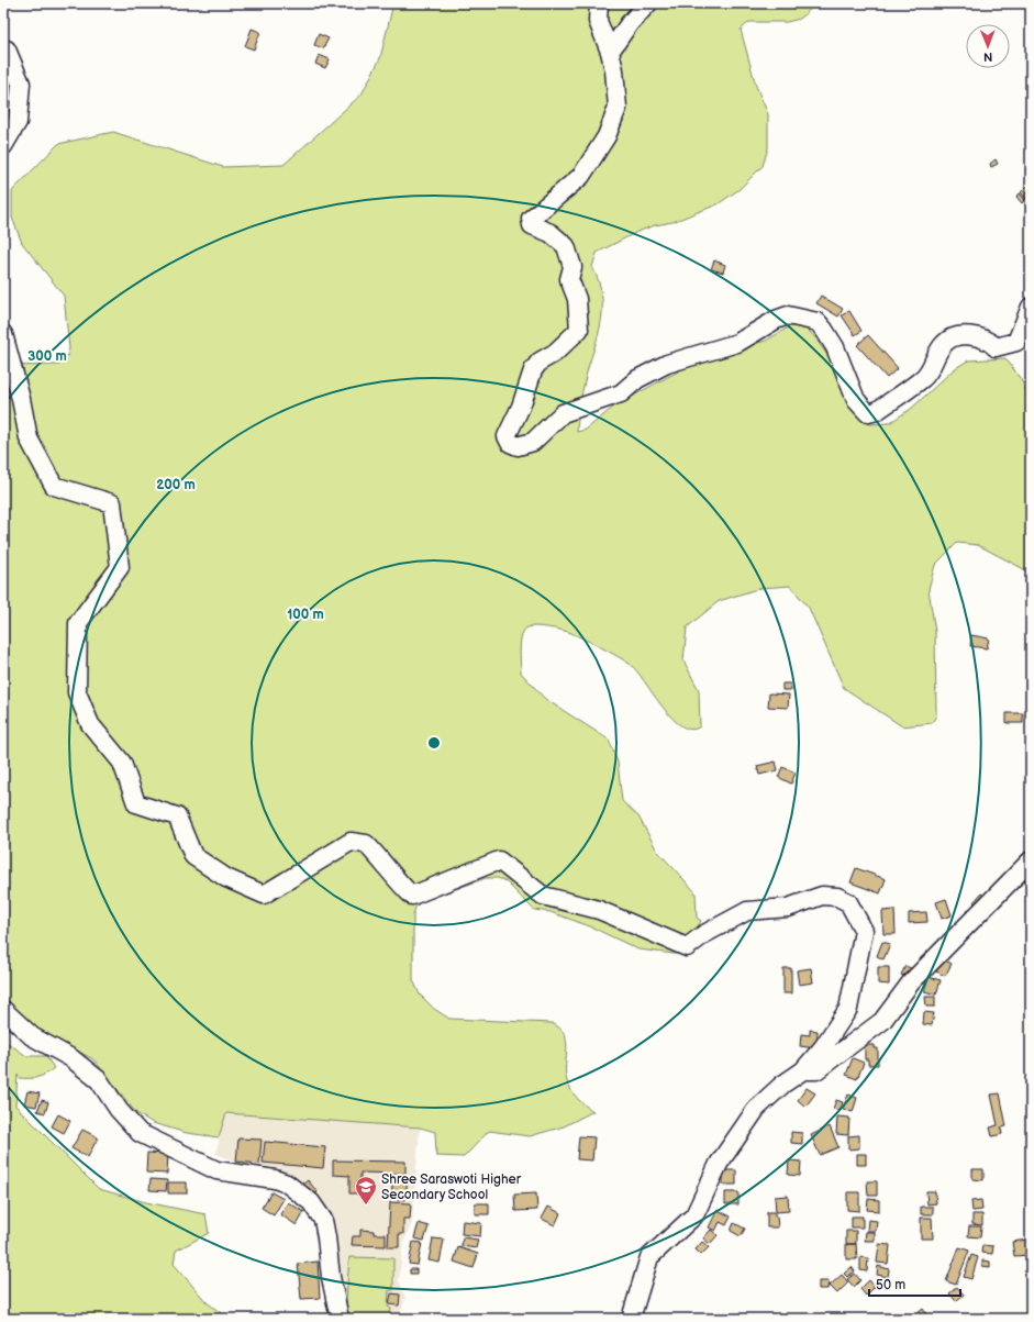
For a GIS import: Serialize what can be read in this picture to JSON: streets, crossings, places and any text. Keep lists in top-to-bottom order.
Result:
{
  "places": {
    "school or university": ["Shree Saraswoti Higher Secondary School"]
  },
  "scale_bar": "50 m",
  "north": "bottom",
  "rings": ["300 m", "200 m", "100 m"]
}
